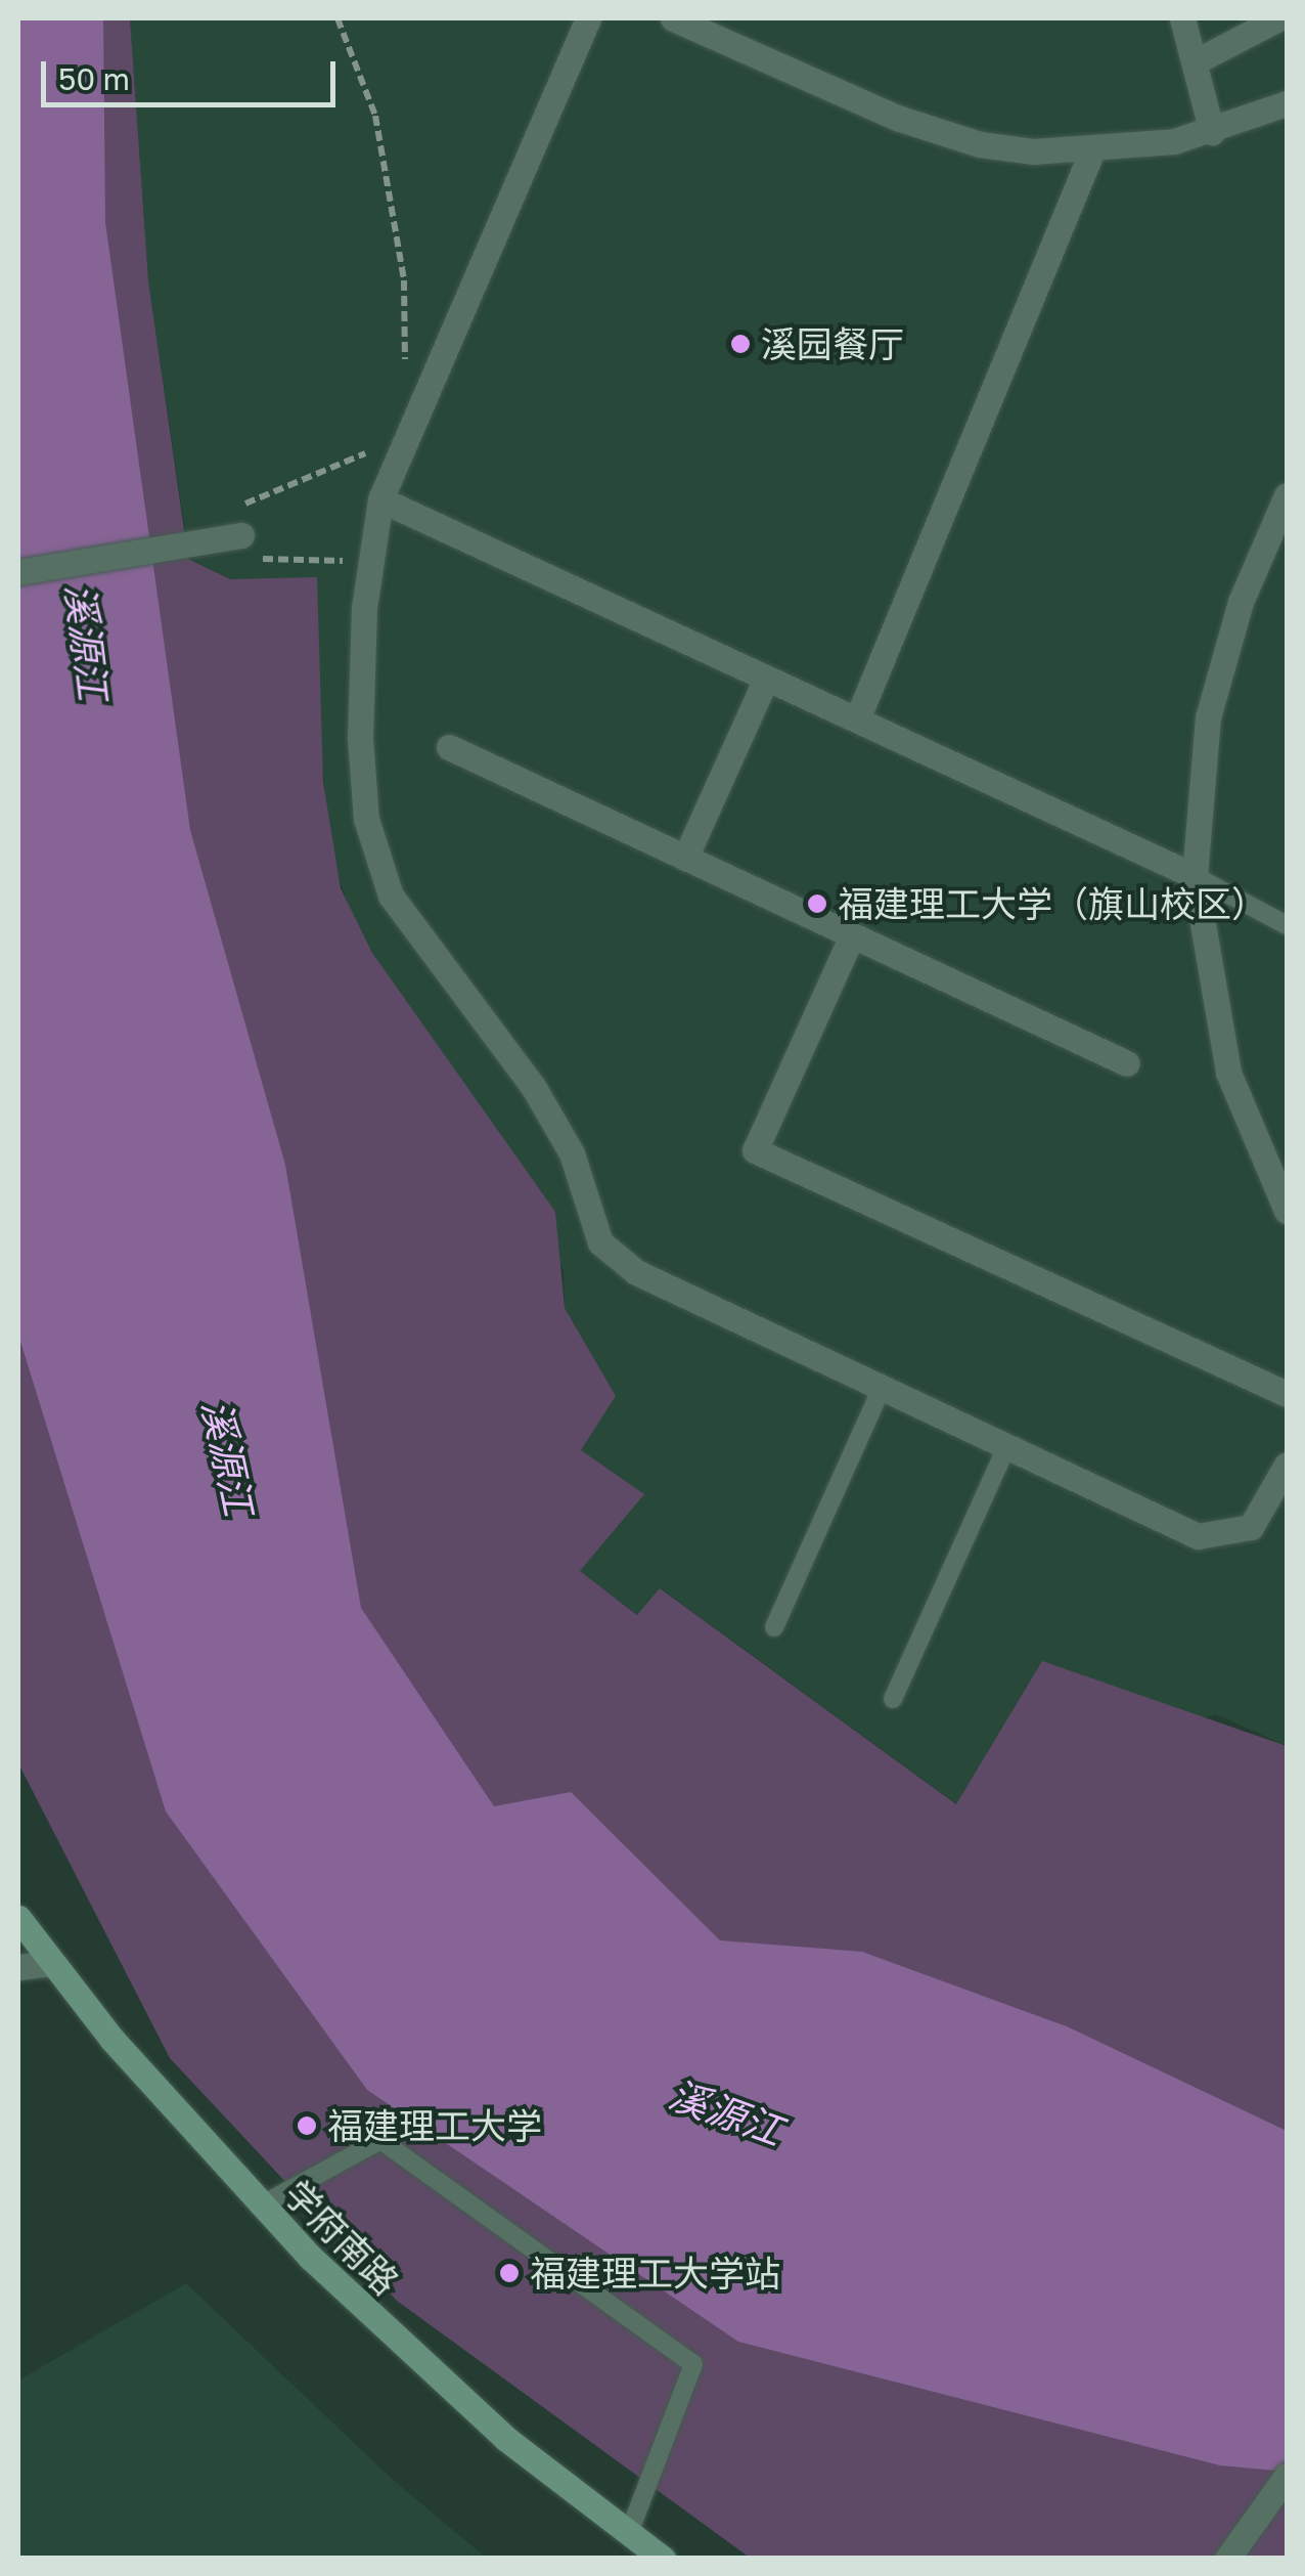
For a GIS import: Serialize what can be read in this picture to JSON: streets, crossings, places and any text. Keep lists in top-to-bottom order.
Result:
{
  "streets": {
    "main road": ["学府南路"]
  },
  "water": ["溪源江"],
  "places": [
    "溪园餐厅",
    "福建理工大学（旗山校区）",
    "福建理工大学",
    "福建理工大学站"
  ],
  "scale_bar": "50 m"
}
